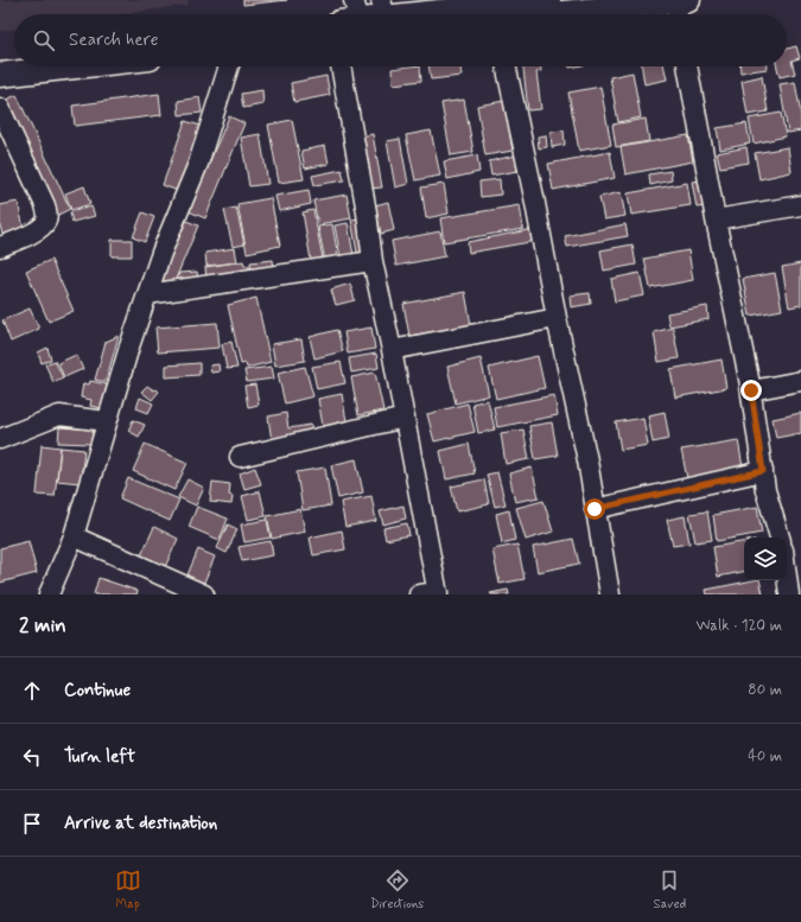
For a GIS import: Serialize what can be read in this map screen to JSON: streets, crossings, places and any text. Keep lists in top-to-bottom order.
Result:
{
  "page": {
    "search": "Search here",
    "heading": ["2 min", "Walk · 120 m"],
    "list": [
      ["Continue", "80 m"],
      ["Turn left", "40 m"],
      "Arrive at destination"
    ],
    "nav": ["Map", "Directions", "Saved"]
  }
}
